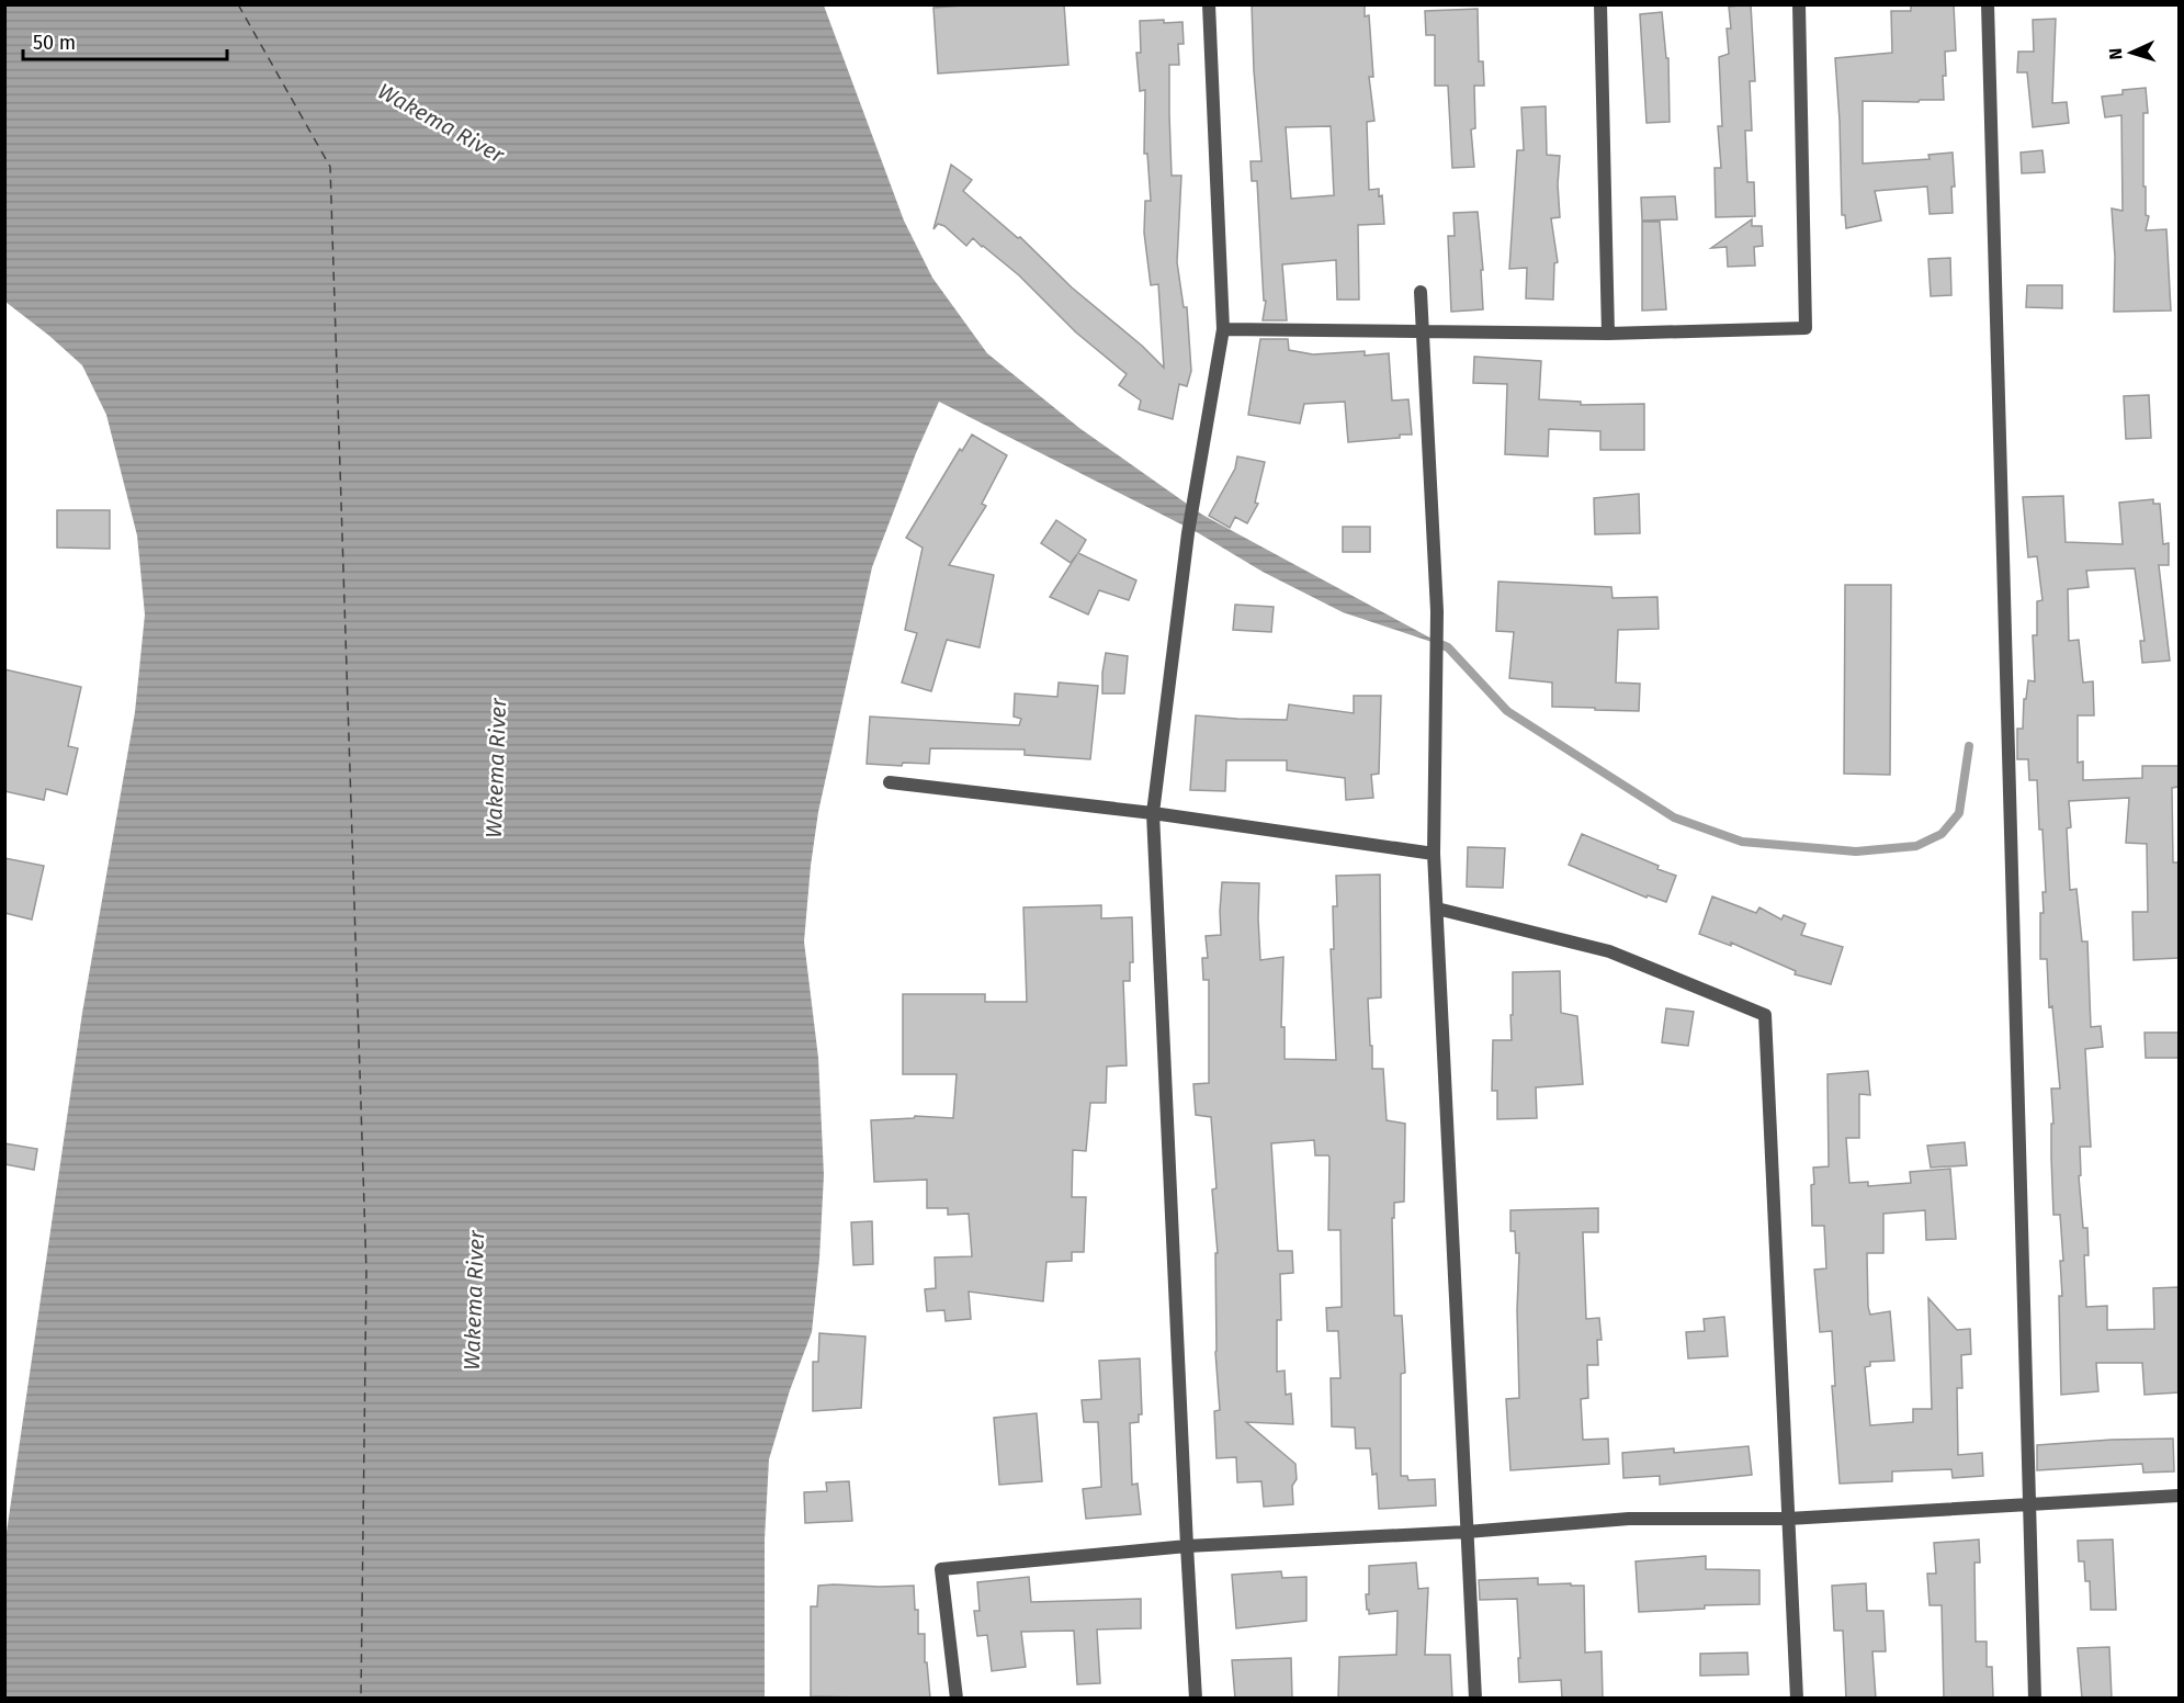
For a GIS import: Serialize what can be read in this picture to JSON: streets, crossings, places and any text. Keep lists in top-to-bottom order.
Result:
{
  "water": ["Wakema River"],
  "scale_bar": "50 m",
  "north": "left"
}
